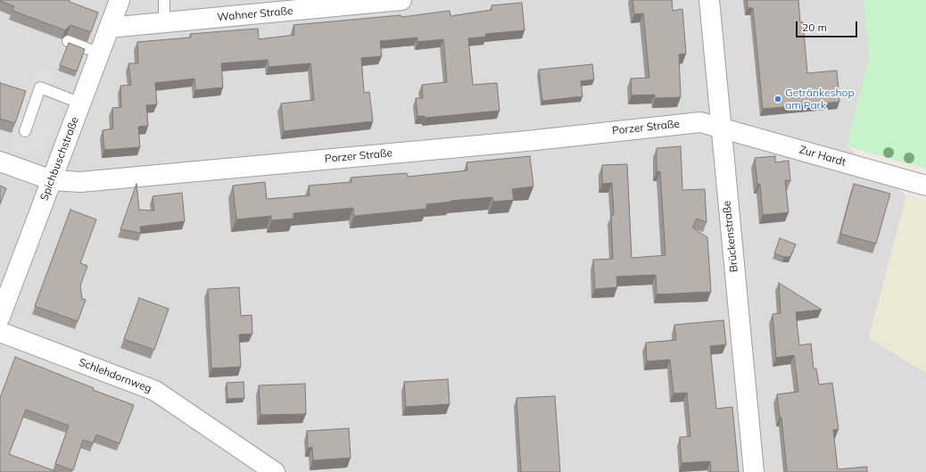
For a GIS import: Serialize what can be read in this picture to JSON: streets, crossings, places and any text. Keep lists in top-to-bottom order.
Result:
{
  "streets": {
    "street": [
      "Wahner Straße",
      "Porzer Straße",
      "Zur Hardt",
      "Spichbuschstraße",
      "Brückenstraße",
      "Schlehdornweg"
    ]
  },
  "crossings": [
    ["Wahner Straße", "Spichbuschstraße"],
    ["Porzer Straße", "Zur Hardt"],
    ["Porzer Straße", "Spichbuschstraße"],
    ["Porzer Straße", "Brückenstraße"],
    ["Zur Hardt", "Brückenstraße"]
  ],
  "places": ["Getränkeshop am Park"],
  "scale_bar": "20 m"
}
